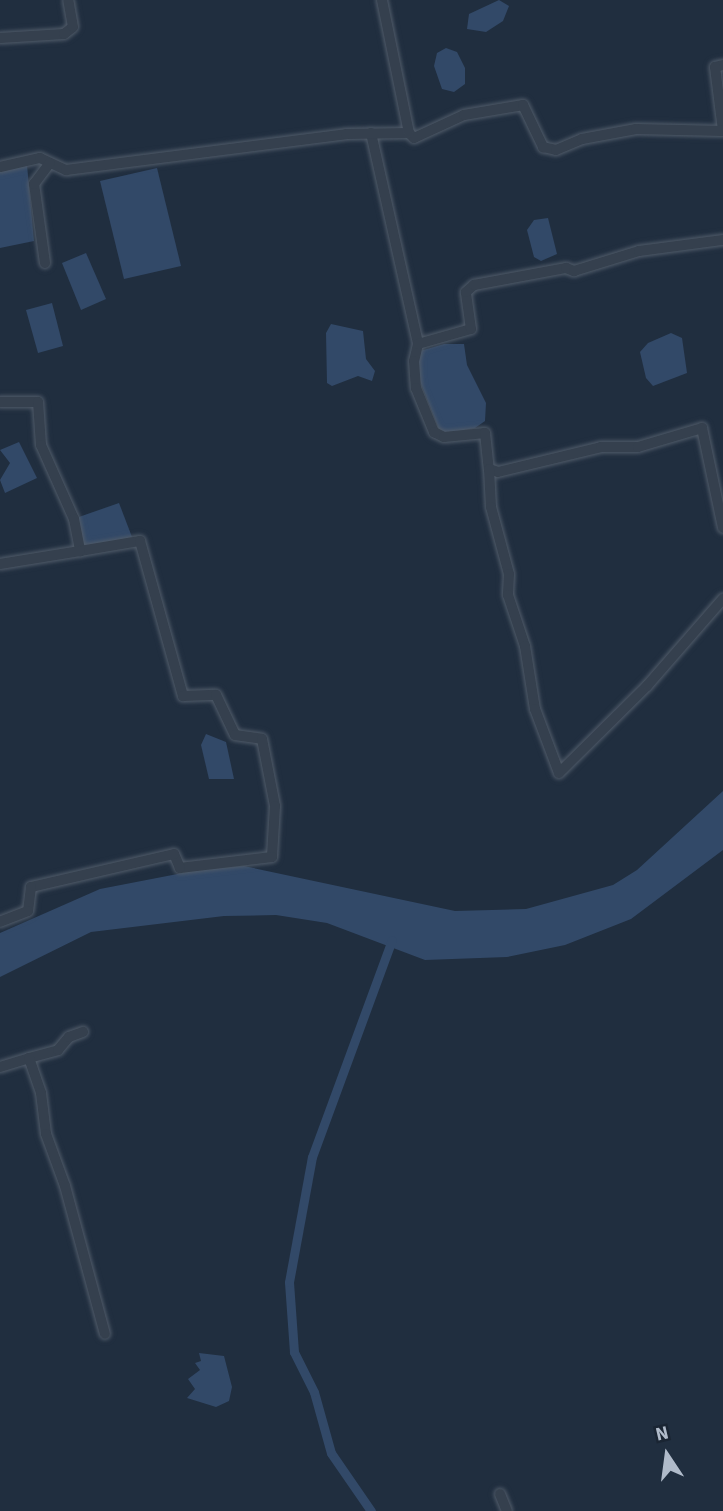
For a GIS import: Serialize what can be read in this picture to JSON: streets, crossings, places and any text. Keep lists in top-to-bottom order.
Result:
{
  "north": "top"
}
